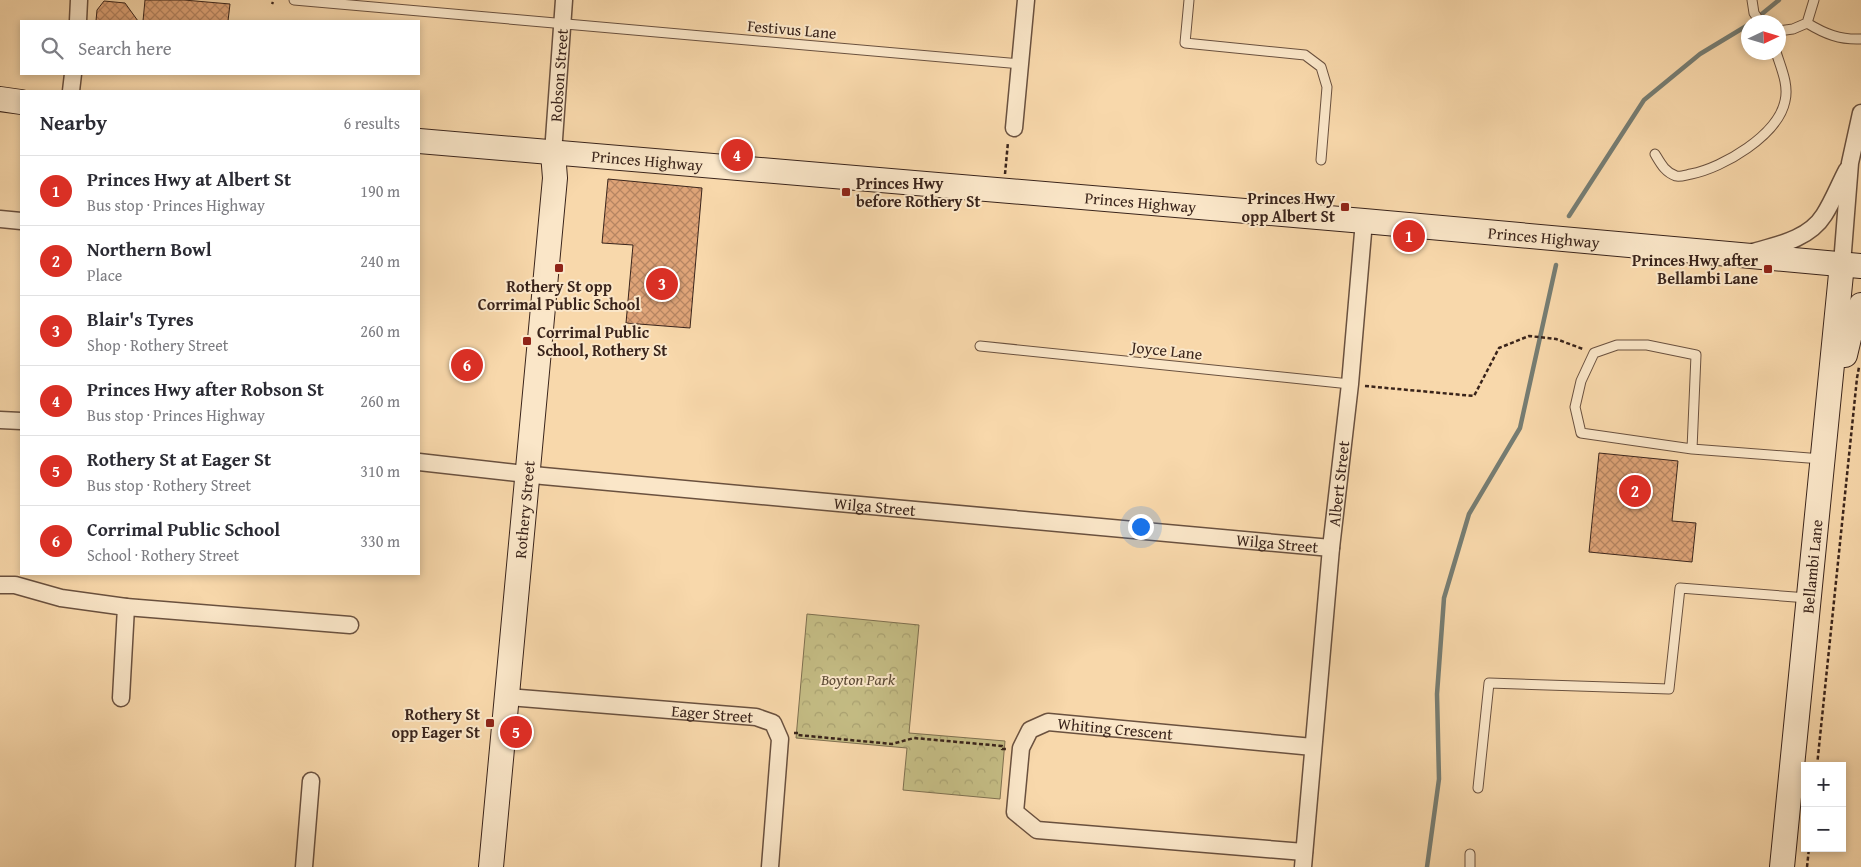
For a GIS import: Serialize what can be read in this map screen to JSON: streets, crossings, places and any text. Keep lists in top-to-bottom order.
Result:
{
  "streets": {
    "main road": ["Princes Highway", "Rothery Street", "Bellambi Lane"],
    "street": [
      "Robson Street",
      "Albert Street",
      "Wilga Street",
      "Eager Street",
      "Whiting Crescent"
    ],
    "lane": ["Festivus Lane", "Joyce Lane"]
  },
  "crossings": [
    ["Festivus Lane", "Robson Street"],
    ["Robson Street", "Princes Highway"],
    ["Robson Street", "Rothery Street"],
    ["Princes Highway", "Albert Street"],
    ["Princes Highway", "Rothery Street"],
    ["Princes Highway", "Bellambi Lane"],
    ["Joyce Lane", "Albert Street"],
    ["Albert Street", "Wilga Street"],
    ["Albert Street", "Whiting Crescent"],
    ["Wilga Street", "Rothery Street"],
    ["Rothery Street", "Eager Street"]
  ],
  "parks": ["Boyton Park"],
  "places": {
    "transit": [
      "Princes Hwy before Rothery St",
      "Princes Hwy opp Albert St",
      "Rothery St opp Corrimal Public School",
      "Princes Hwy after Bellambi Lane",
      "Corrimal Public School, Rothery St",
      "Rothery St opp Eager St"
    ]
  },
  "north": "right",
  "page": {
    "search": "Search here",
    "heading": ["Nearby", "6 results"],
    "pins": [
      "4",
      "1",
      "3",
      "6",
      "2",
      "5"
    ],
    "list": [
      {
        "mark": "1",
        "name": "Princes Hwy at Albert St",
        "note": "Bus stop · Princes Highway",
        "value": "190 m"
      },
      {
        "mark": "2",
        "name": "Northern Bowl",
        "note": "Place",
        "value": "240 m"
      },
      {
        "mark": "3",
        "name": "Blair's Tyres",
        "note": "Shop · Rothery Street",
        "value": "260 m"
      },
      {
        "mark": "4",
        "name": "Princes Hwy after Robson St",
        "note": "Bus stop · Princes Highway",
        "value": "260 m"
      },
      {
        "mark": "5",
        "name": "Rothery St at Eager St",
        "note": "Bus stop · Rothery Street",
        "value": "310 m"
      },
      {
        "mark": "6",
        "name": "Corrimal Public School",
        "note": "School · Rothery Street",
        "value": "330 m"
      }
    ],
    "map_buttons": ["+", "−"]
  }
}
